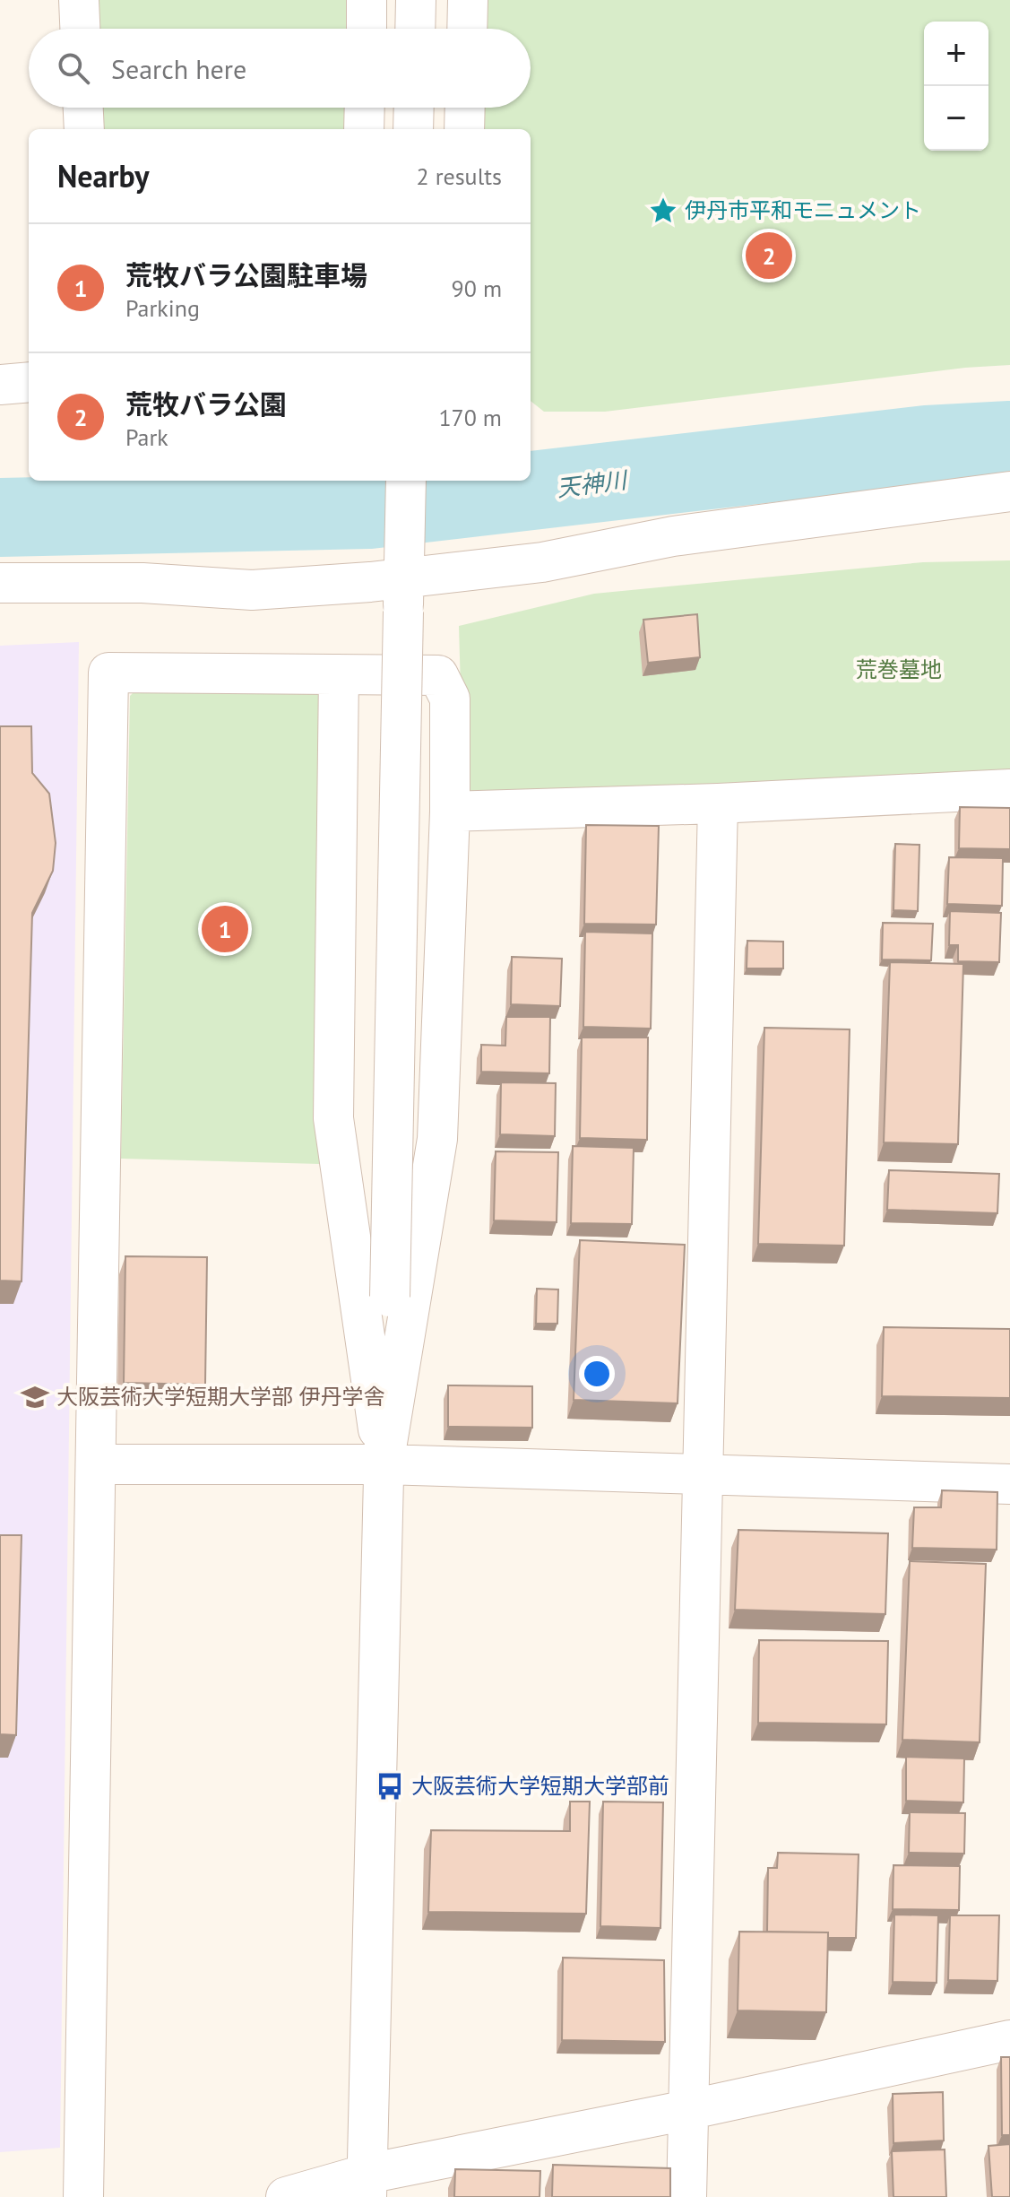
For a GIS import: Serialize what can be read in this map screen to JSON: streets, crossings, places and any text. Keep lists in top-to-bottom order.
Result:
{
  "water": ["天神川"],
  "parks": ["荒巻墓地"],
  "places": {
    "place": ["伊丹市平和モニュメント"],
    "school or university": ["大阪芸術大学短期大学部 伊丹学舎"],
    "bus stop": ["大阪芸術大学短期大学部前"]
  },
  "page": {
    "map_buttons": ["+", "−"],
    "search": "Search here",
    "heading": ["Nearby", "2 results"],
    "list": [
      {
        "mark": "1",
        "name": "荒牧バラ公園駐車場",
        "note": "Parking",
        "value": "90 m"
      },
      {
        "mark": "2",
        "name": "荒牧バラ公園",
        "note": "Park",
        "value": "170 m"
      }
    ],
    "pins": ["2", "1"]
  }
}
